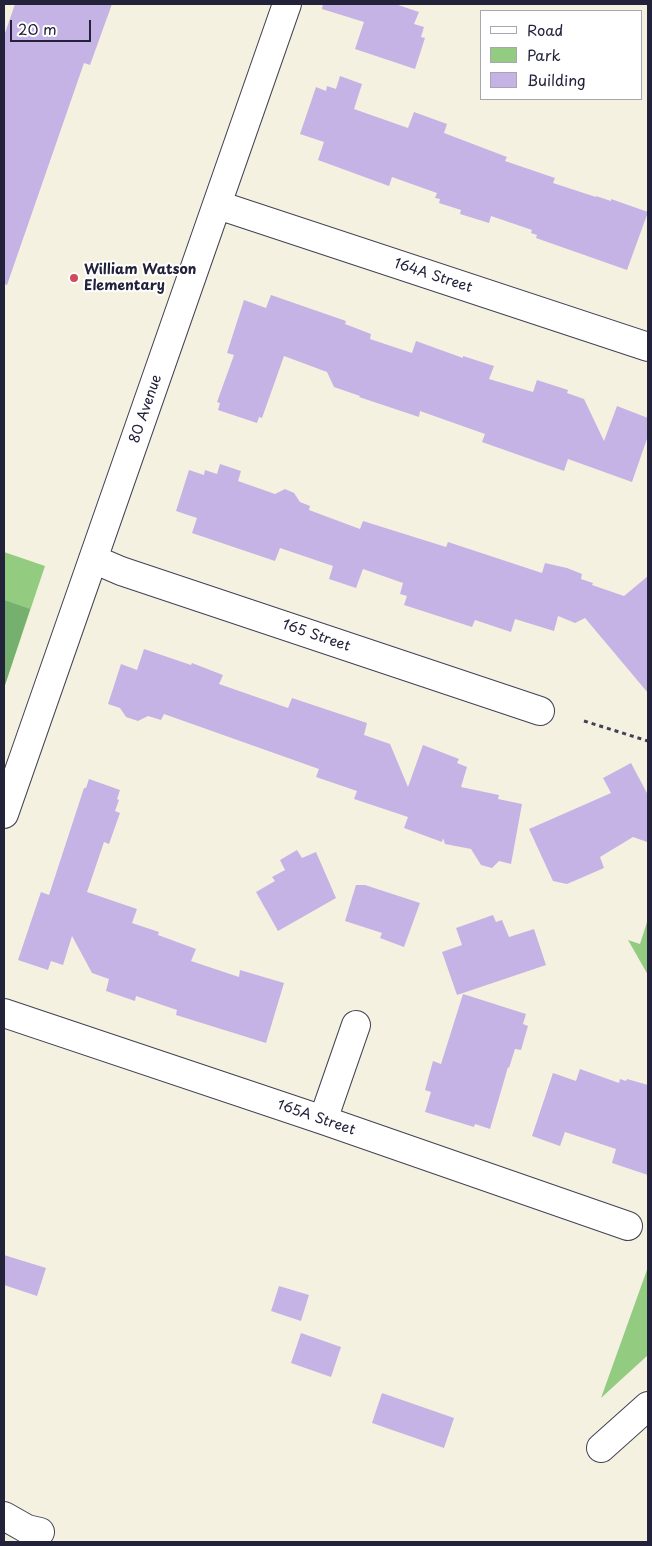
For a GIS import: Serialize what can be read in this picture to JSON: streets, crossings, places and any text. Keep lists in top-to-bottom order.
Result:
{
  "streets": {
    "street": [
      "164A Street",
      "80 Avenue",
      "165 Street",
      "165A Street"
    ]
  },
  "crossings": [
    ["164A Street", "80 Avenue"],
    ["80 Avenue", "165 Street"]
  ],
  "places": ["William Watson Elementary"],
  "legend": ["Road", "Park", "Building"],
  "scale_bar": "20 m"
}
